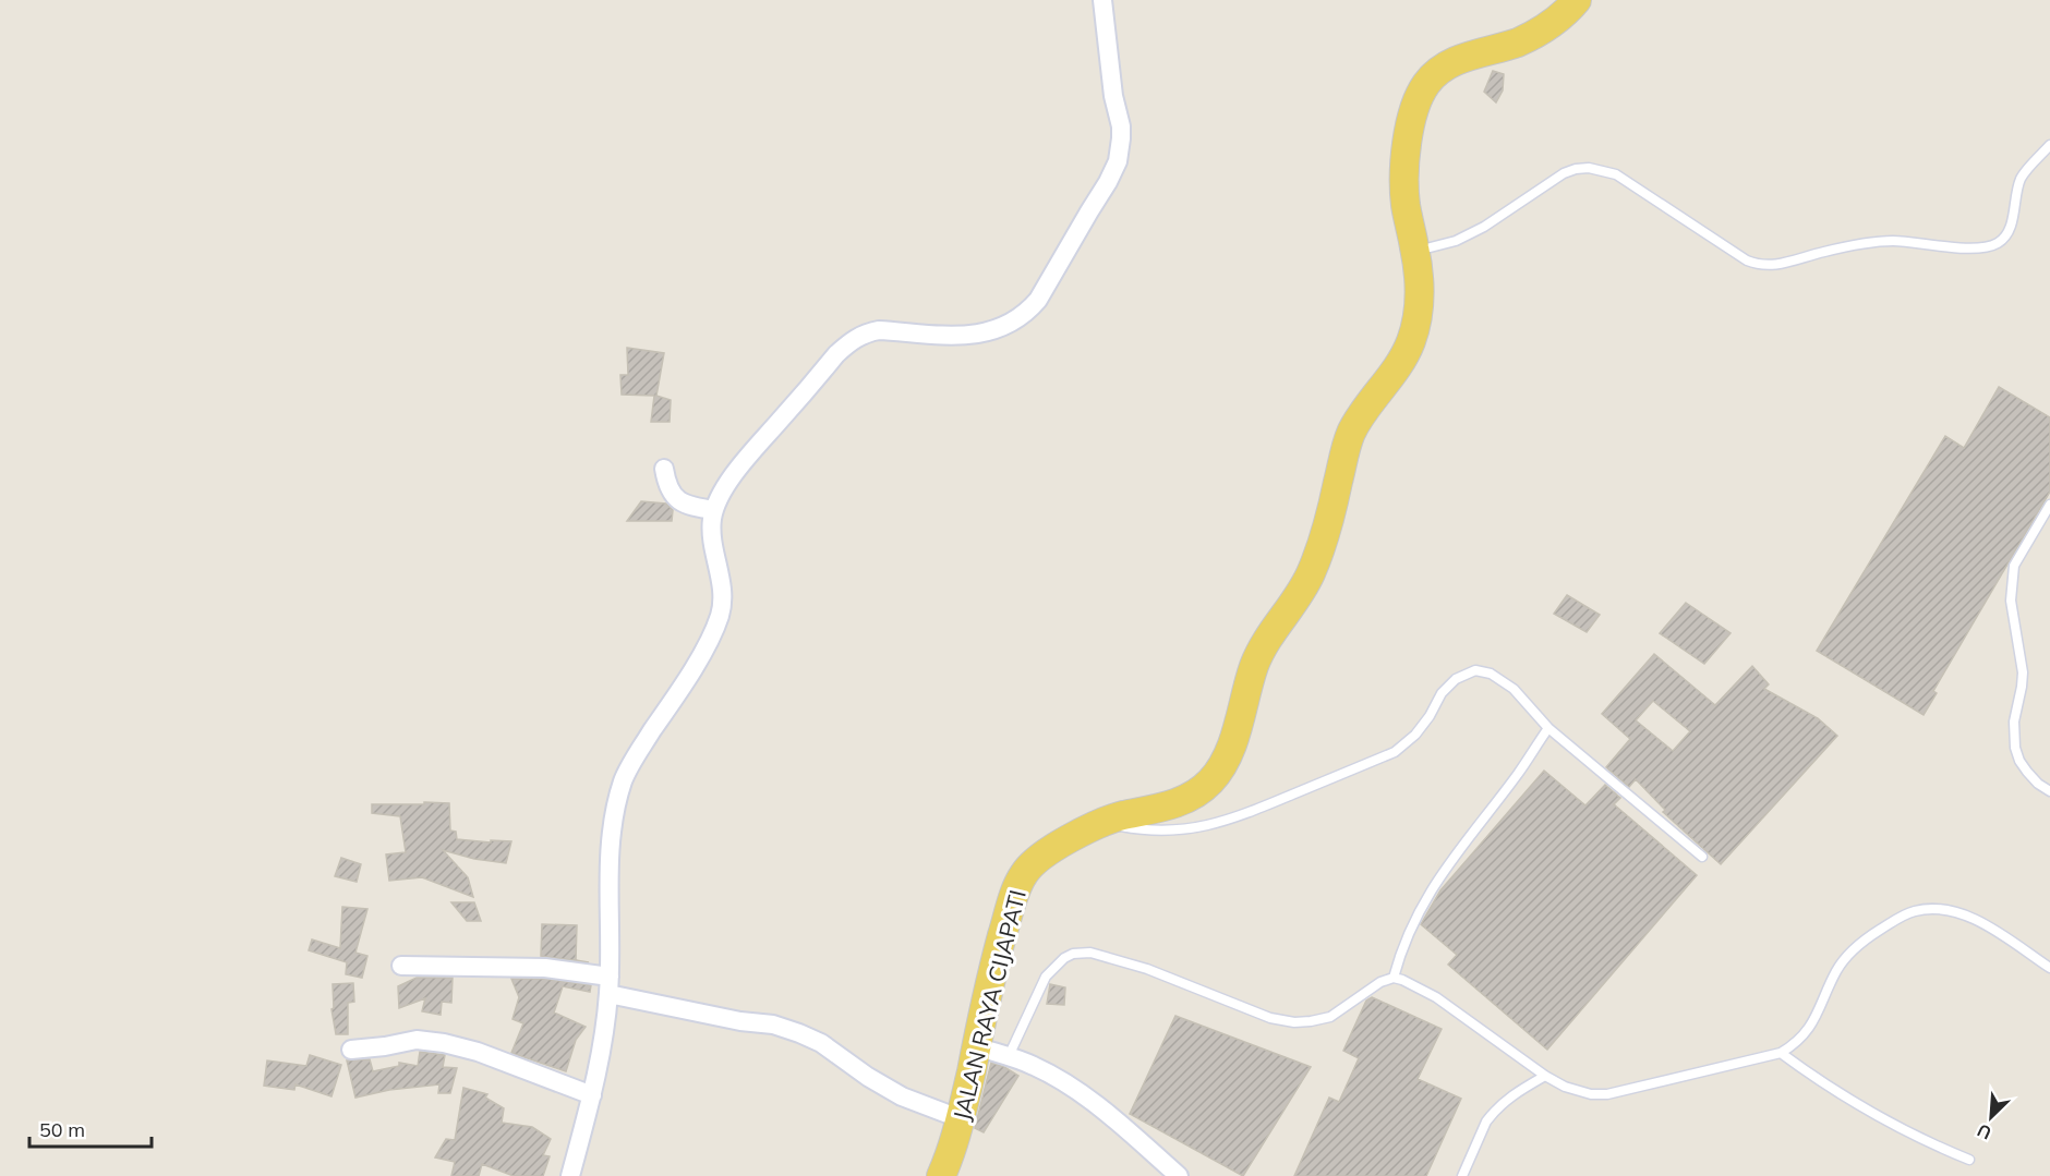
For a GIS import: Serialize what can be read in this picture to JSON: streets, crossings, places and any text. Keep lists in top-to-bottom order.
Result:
{
  "streets": {
    "main road": ["JALAN RAYA CIJAPATI"]
  },
  "scale_bar": "50 m",
  "north": "bottom left"
}
